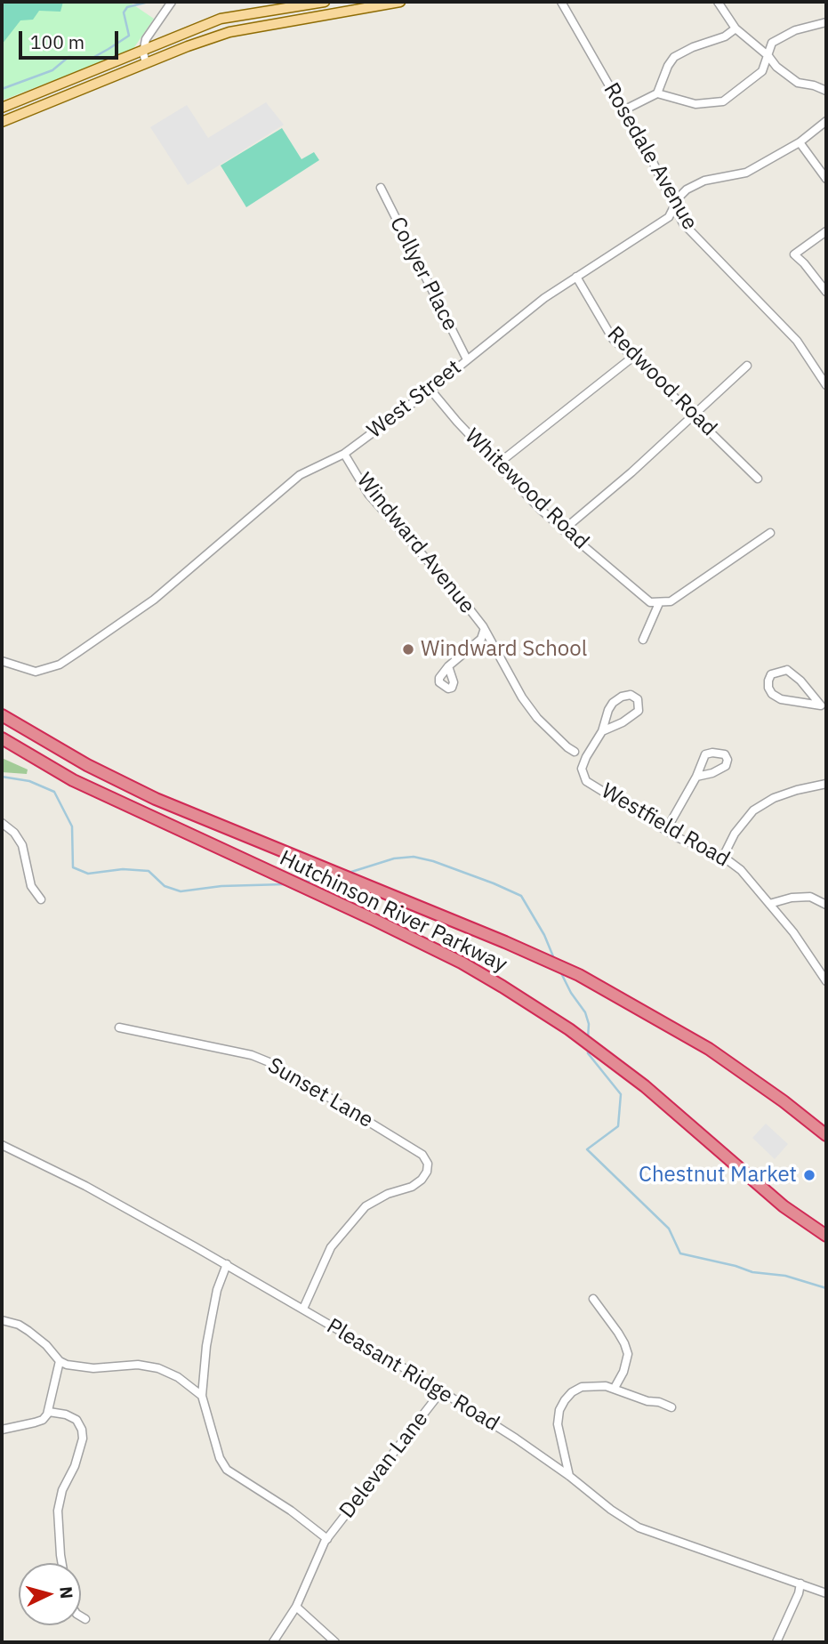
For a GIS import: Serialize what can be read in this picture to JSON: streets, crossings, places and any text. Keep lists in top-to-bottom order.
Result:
{
  "streets": {
    "highway": ["Hutchinson River Parkway"],
    "street": [
      "Rosedale Avenue",
      "Collyer Place",
      "Redwood Road",
      "West Street",
      "Whitewood Road",
      "Windward Avenue",
      "Westfield Road",
      "Sunset Lane",
      "Pleasant Ridge Road",
      "Delevan Lane"
    ]
  },
  "crossings": [
    ["Rosedale Avenue", "West Street"],
    ["Collyer Place", "West Street"],
    ["Redwood Road", "West Street"],
    ["West Street", "Whitewood Road"],
    ["West Street", "Windward Avenue"],
    ["Sunset Lane", "Pleasant Ridge Road"],
    ["Pleasant Ridge Road", "Delevan Lane"]
  ],
  "places": ["Windward School", "Chestnut Market"],
  "scale_bar": "100 m",
  "north": "right"
}
